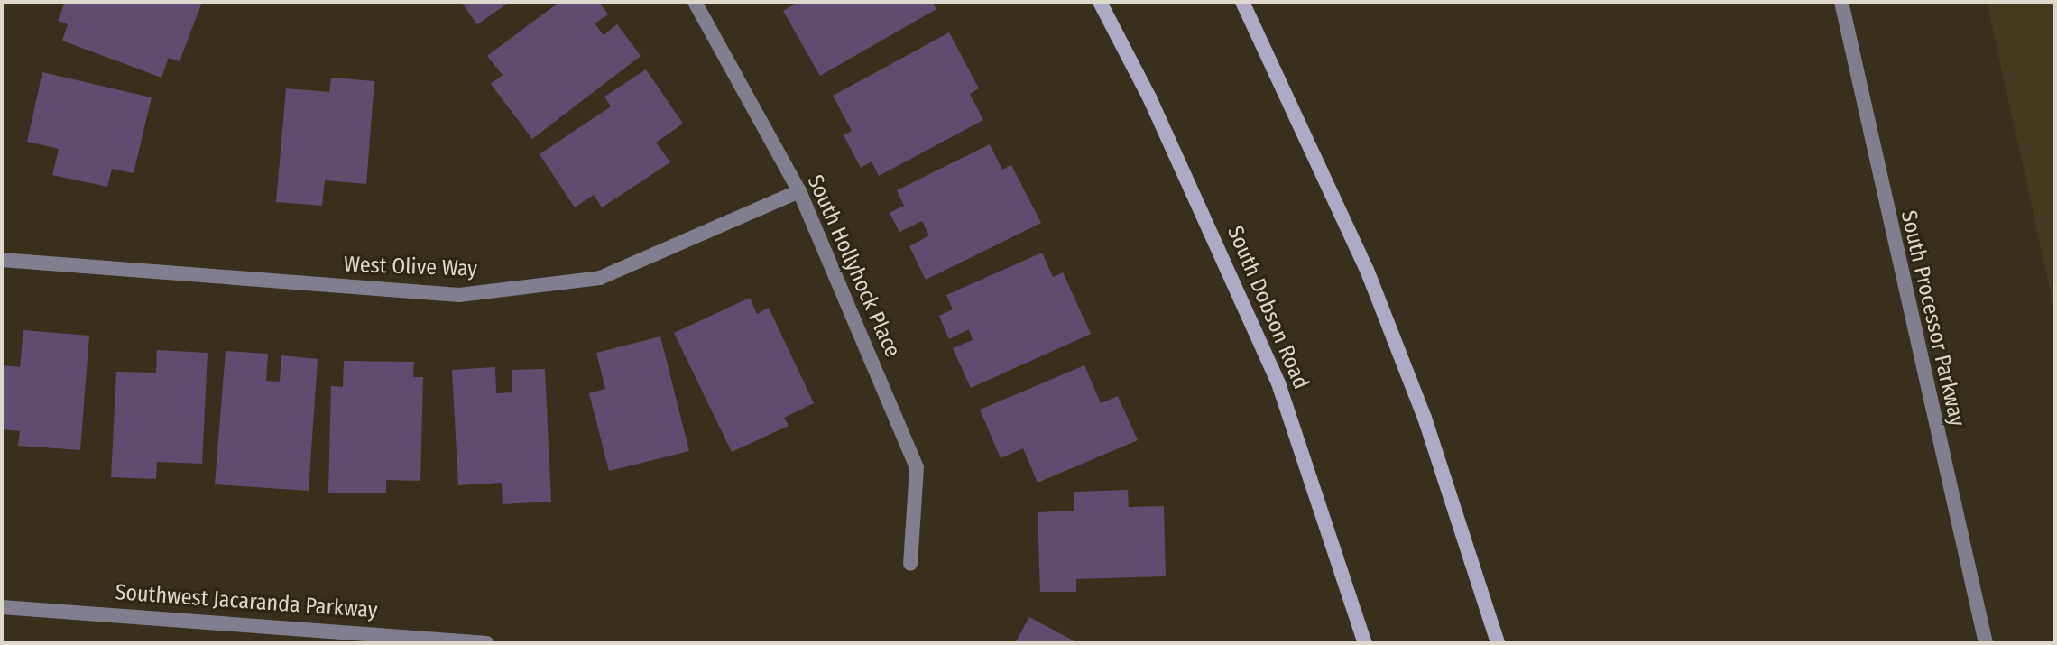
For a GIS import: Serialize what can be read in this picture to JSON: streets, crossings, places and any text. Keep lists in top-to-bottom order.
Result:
{
  "streets": {
    "main road": ["South Dobson Road"],
    "street": [
      "South Hollyhock Place",
      "West Olive Way",
      "South Processor Parkway",
      "Southwest Jacaranda Parkway"
    ]
  },
  "crossings": [
    ["South Hollyhock Place", "West Olive Way"]
  ]
}
